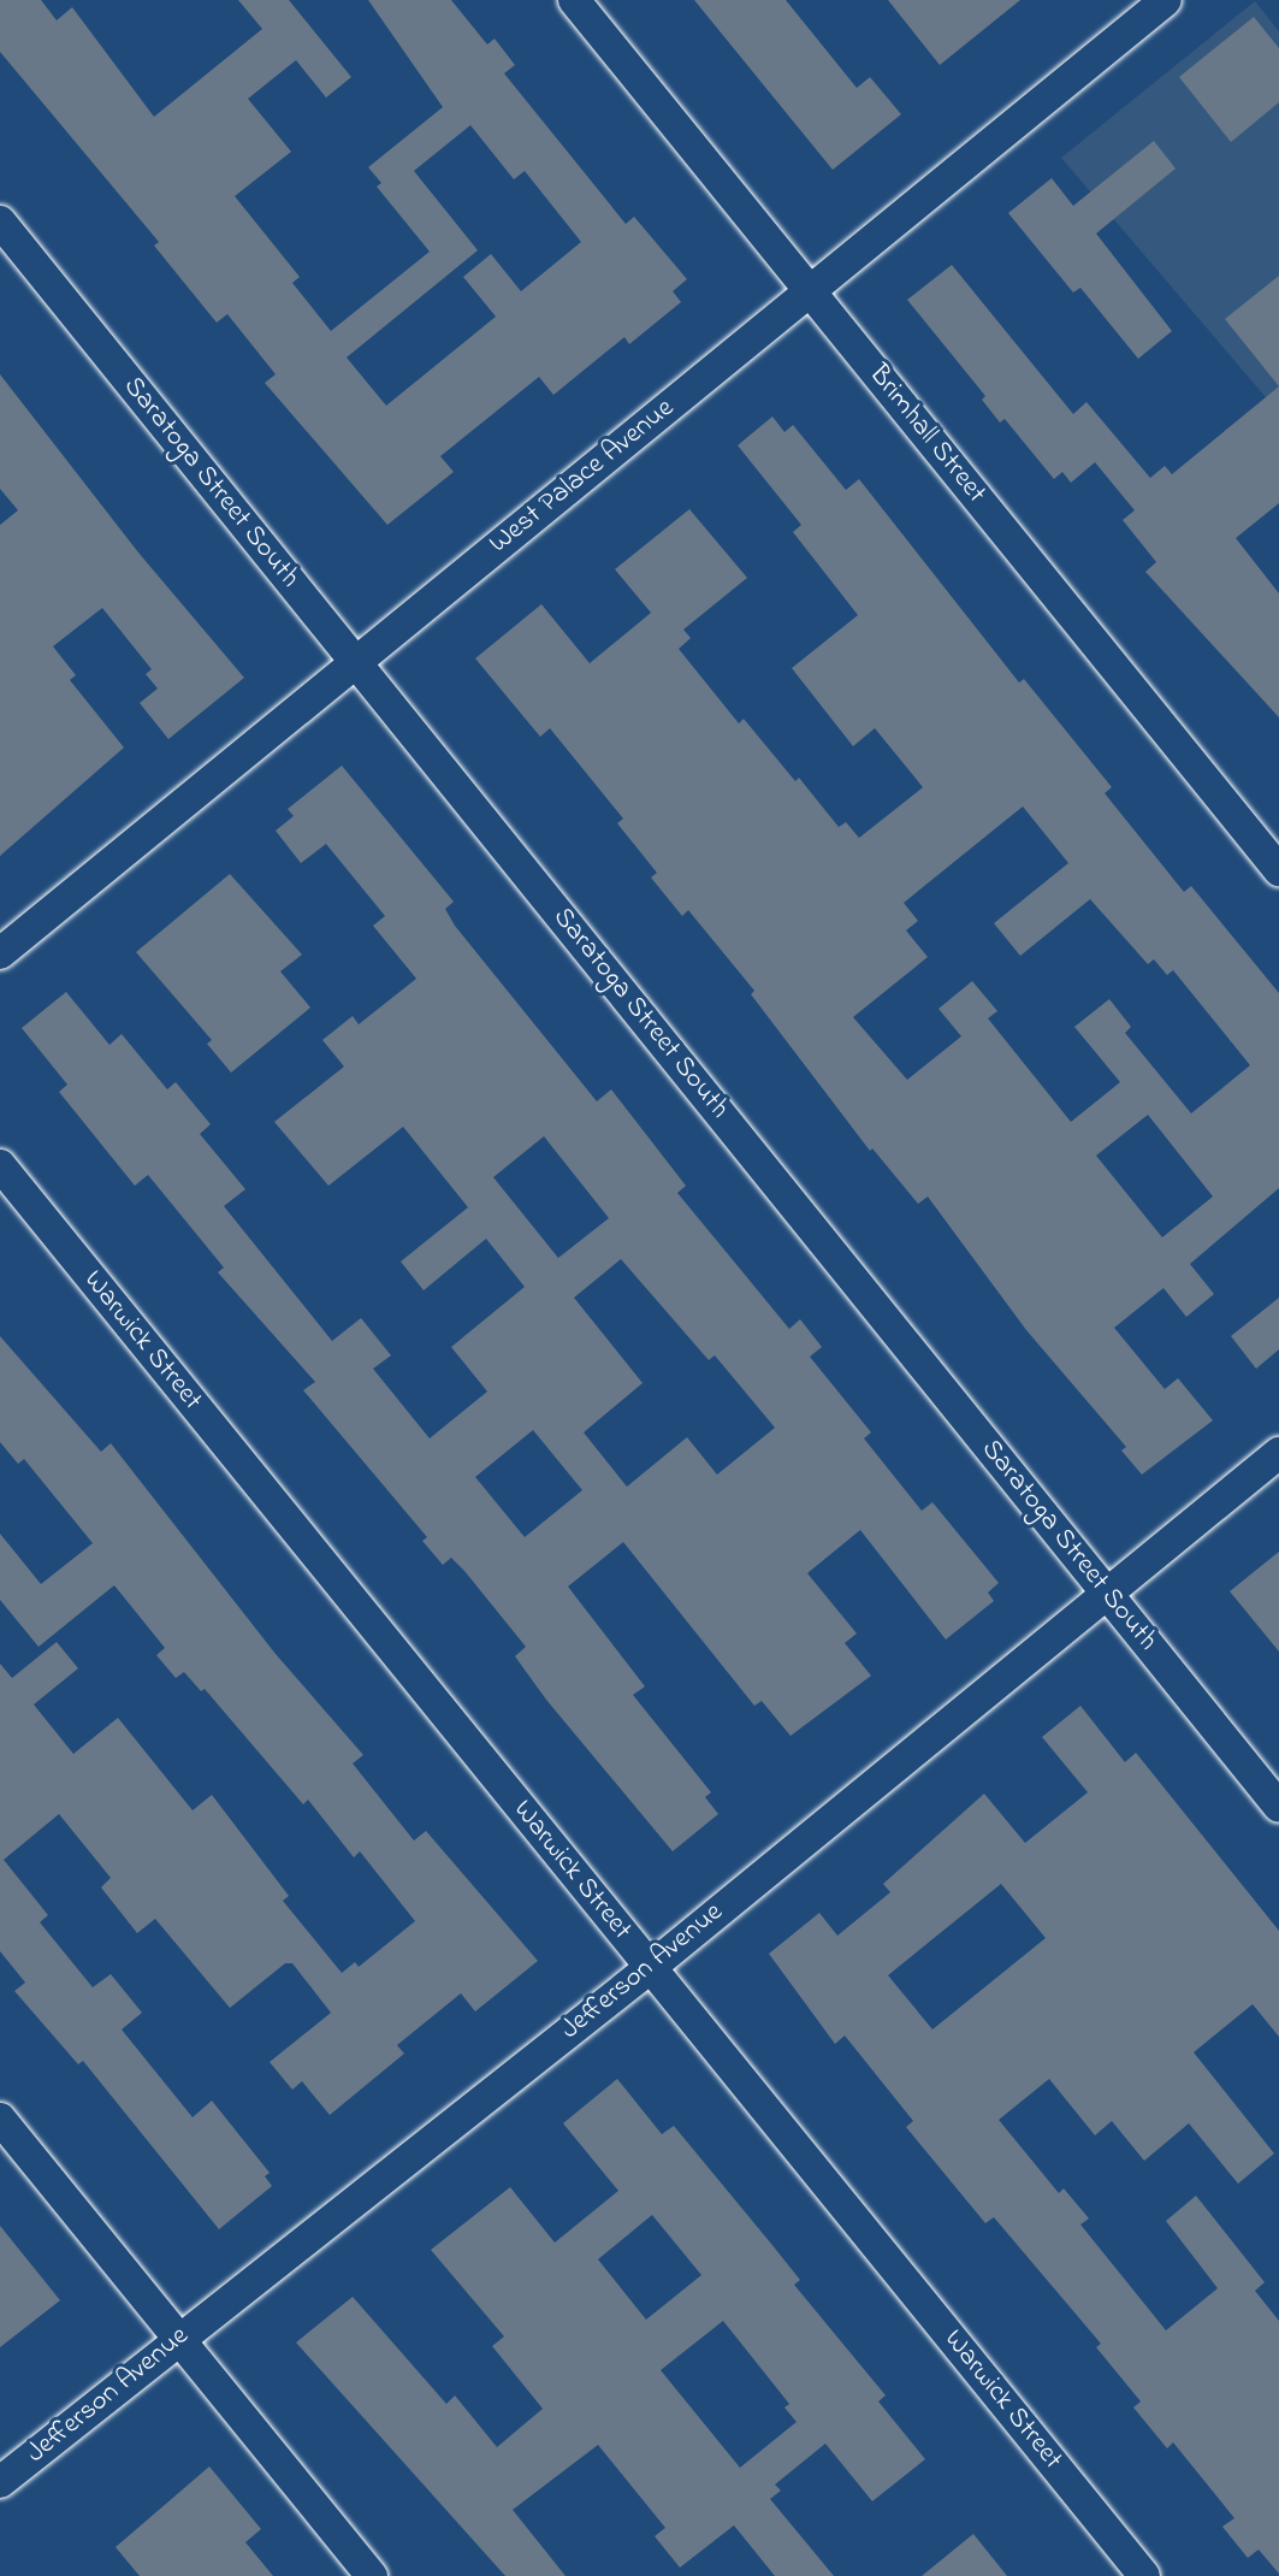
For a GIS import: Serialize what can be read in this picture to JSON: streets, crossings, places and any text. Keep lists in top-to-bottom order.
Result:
{
  "streets": {
    "street": [
      "Brimhall Street",
      "West Palace Avenue",
      "Saratoga Street South",
      "Warwick Street",
      "Jefferson Avenue"
    ]
  },
  "crossings": [
    ["Brimhall Street", "West Palace Avenue"],
    ["West Palace Avenue", "Saratoga Street South"],
    ["Saratoga Street South", "Jefferson Avenue"],
    ["Warwick Street", "Jefferson Avenue"]
  ]
}
